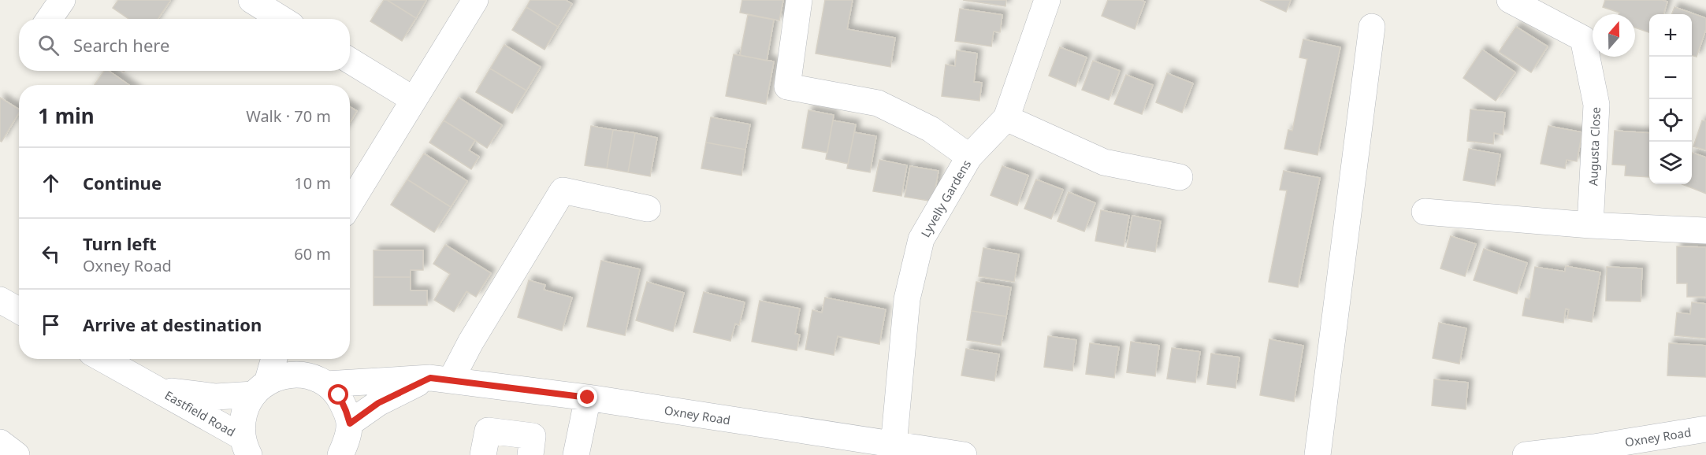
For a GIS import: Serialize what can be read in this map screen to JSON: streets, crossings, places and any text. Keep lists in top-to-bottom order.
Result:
{
  "streets": {
    "street": [
      "Augusta Close",
      "Lyvelly Gardens",
      "Eastfield Road",
      "Oxney Road"
    ]
  },
  "crossings": [
    ["Lyvelly Gardens", "Oxney Road"],
    ["Eastfield Road", "Oxney Road"]
  ],
  "north": "top",
  "page": {
    "map_buttons": ["+", "−"],
    "search": "Search here",
    "heading": ["1 min", "Walk · 70 m"],
    "list": [
      ["Continue", "10 m"],
      ["Turn left", "Oxney Road", "60 m"],
      "Arrive at destination"
    ]
  }
}
